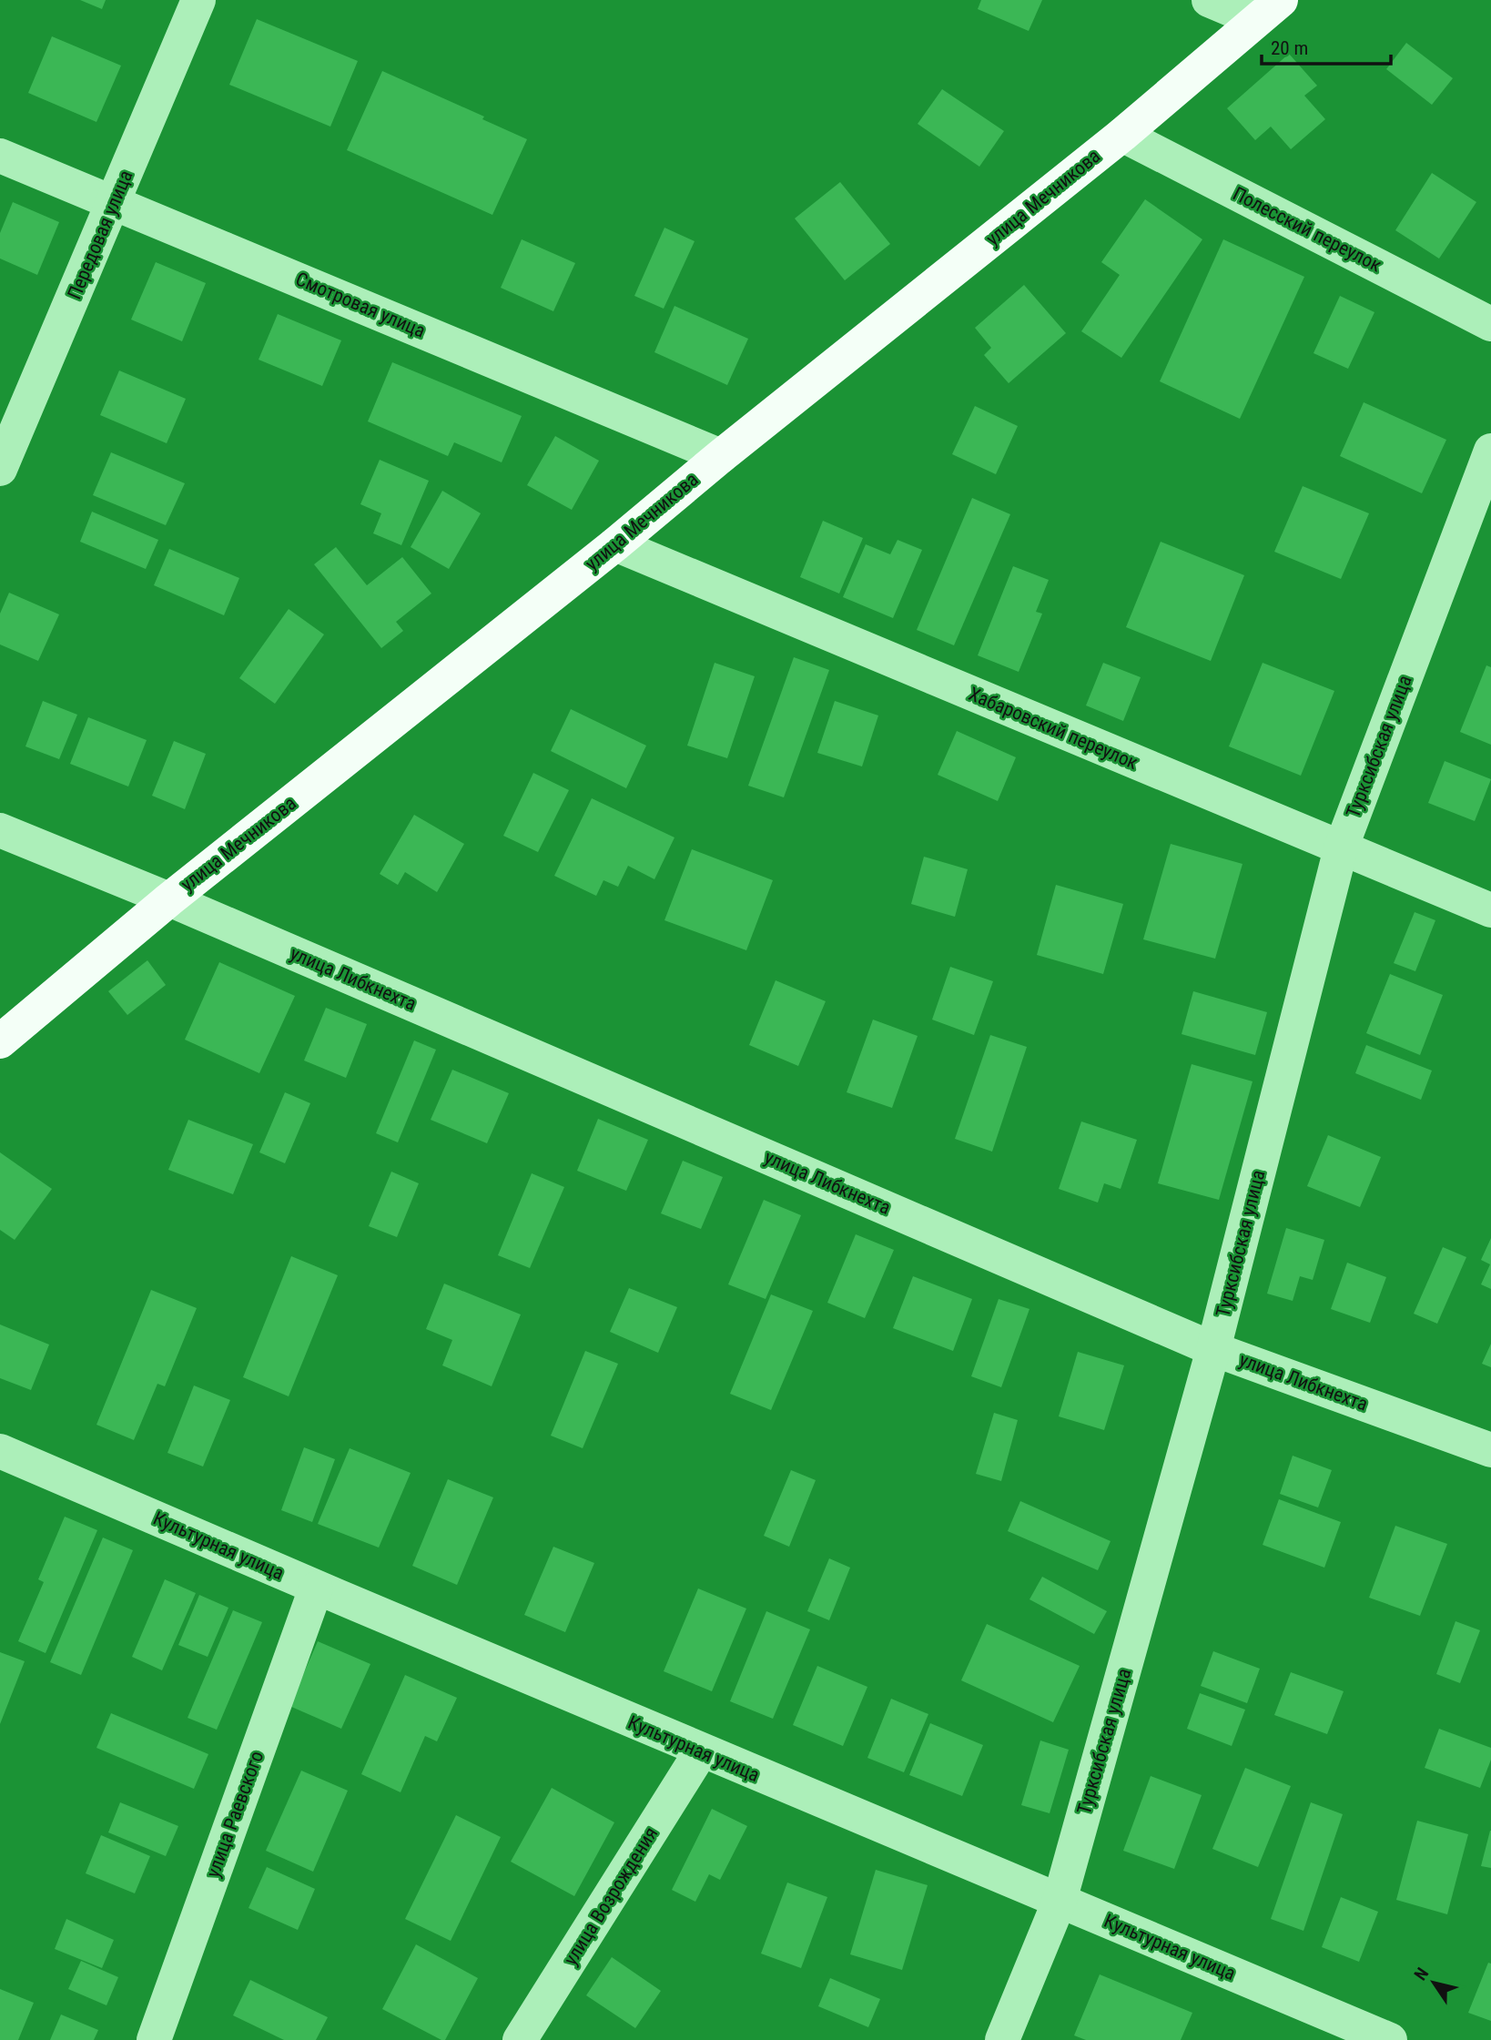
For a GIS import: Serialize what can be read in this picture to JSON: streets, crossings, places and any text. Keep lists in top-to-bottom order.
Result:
{
  "streets": {
    "main road": ["улица Мечникова"],
    "street": [
      "Полесский переулок",
      "Передовая улица",
      "Смотровая улица",
      "Хабаровский переулок",
      "Турксибская улица",
      "улица Либкнехта",
      "Культурная улица",
      "улица Раевского",
      "улица Возрождения"
    ]
  },
  "crossings": [
    ["улица Мечникова", "Полесский переулок"],
    ["улица Мечникова", "Смотровая улица"],
    ["улица Мечникова", "Хабаровский переулок"],
    ["улица Мечникова", "улица Либкнехта"],
    ["Передовая улица", "Смотровая улица"],
    ["Хабаровский переулок", "Турксибская улица"],
    ["Турксибская улица", "улица Либкнехта"],
    ["Турксибская улица", "Культурная улица"],
    ["Культурная улица", "улица Раевского"],
    ["Культурная улица", "улица Возрождения"]
  ],
  "scale_bar": "20 m",
  "north": "top left"
}
